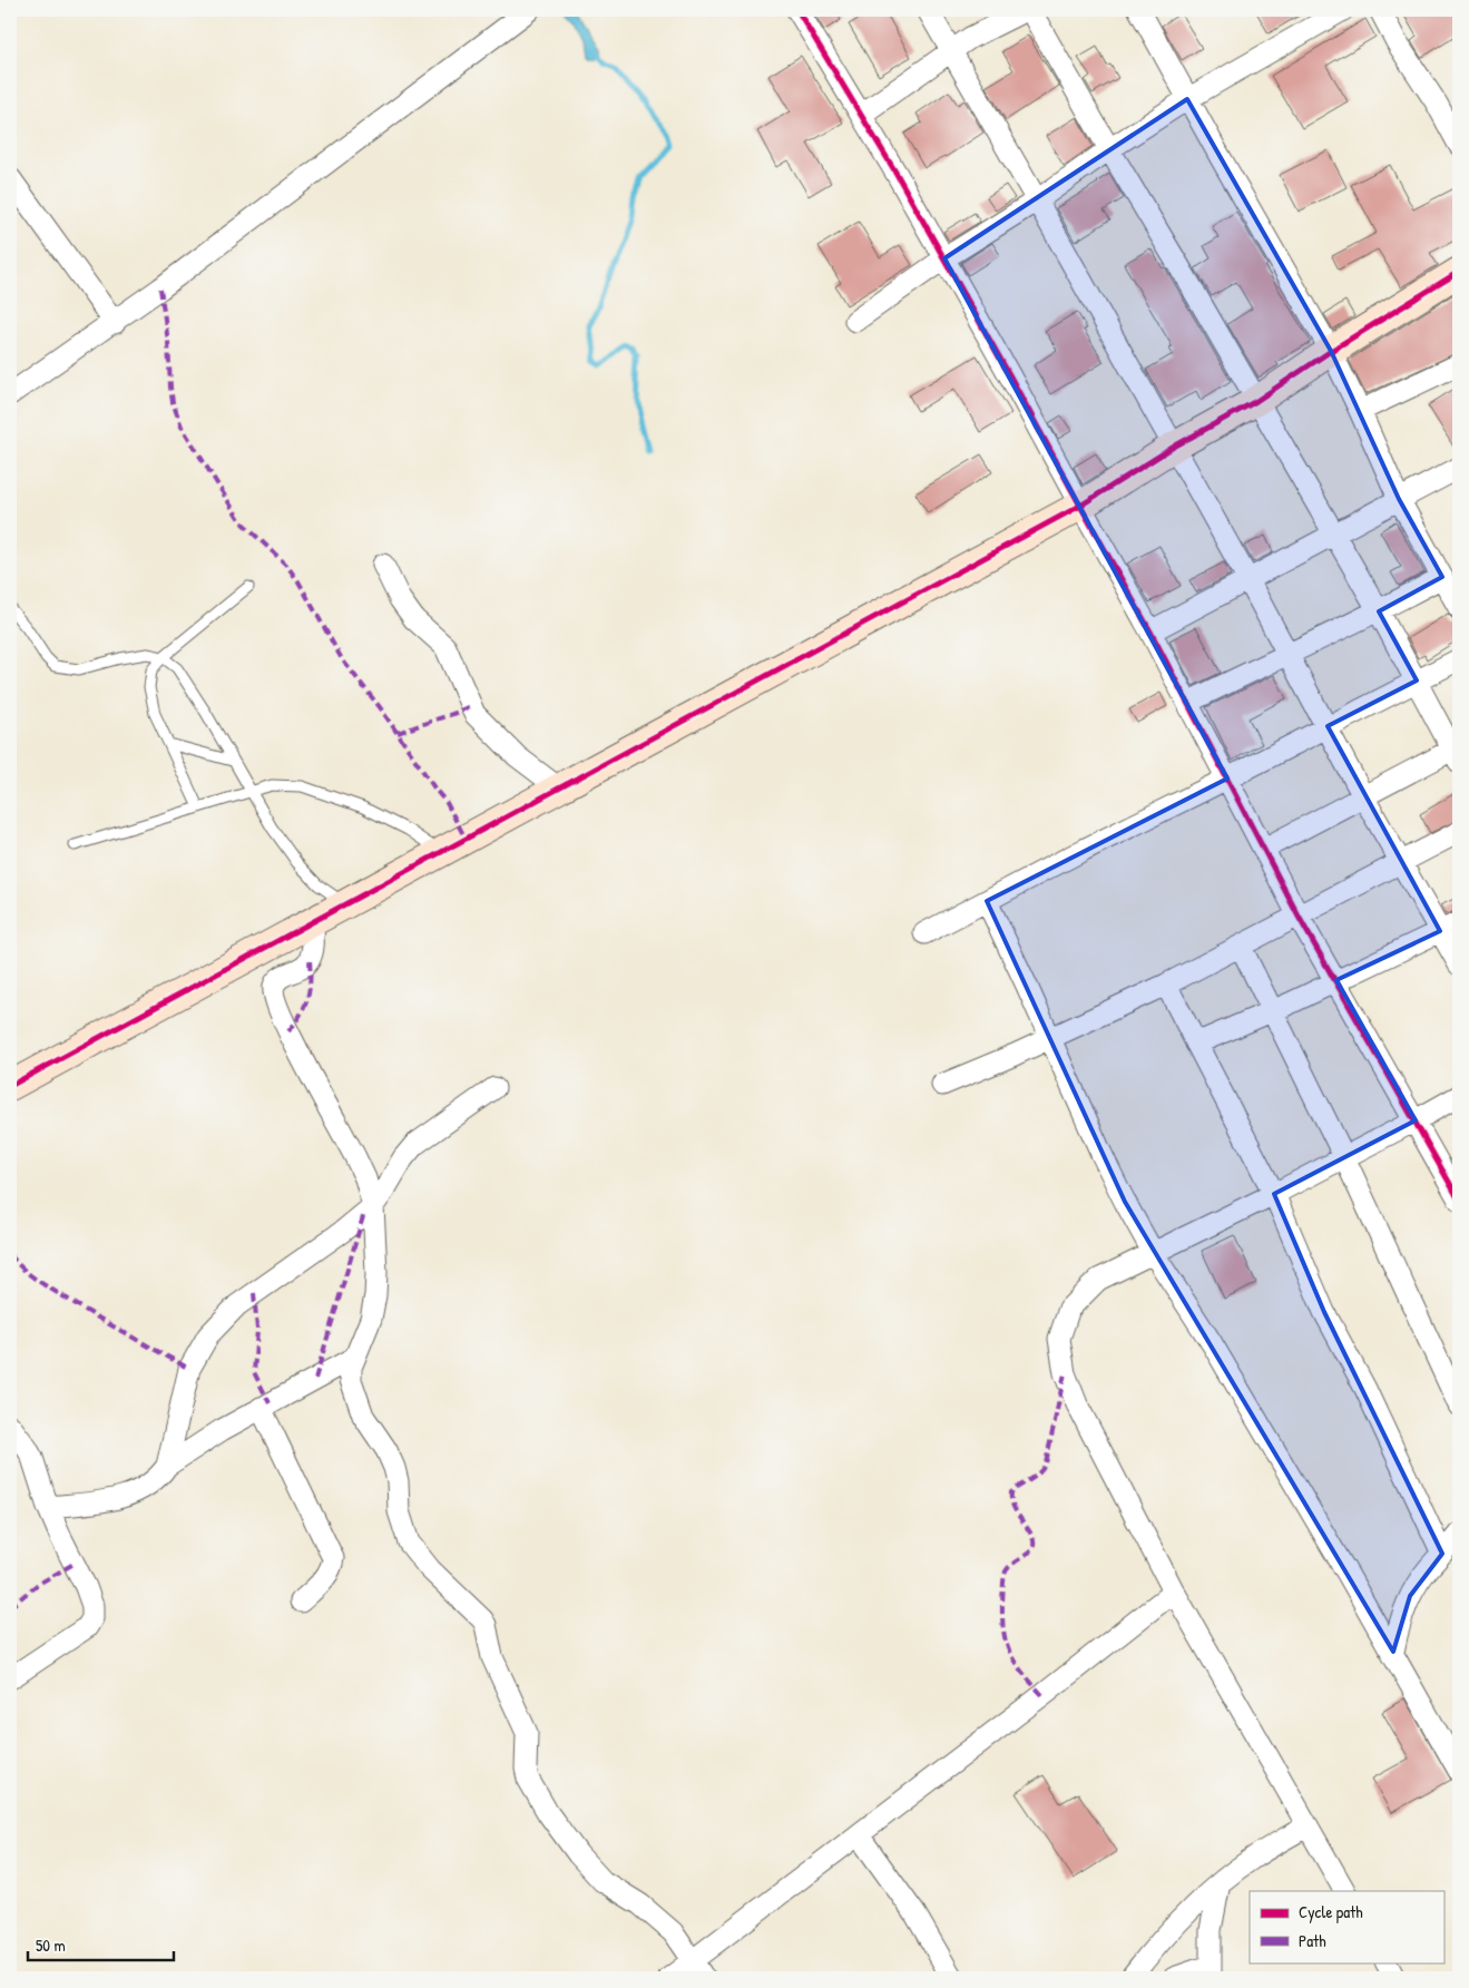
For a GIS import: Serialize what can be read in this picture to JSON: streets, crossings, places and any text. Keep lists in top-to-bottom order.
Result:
{
  "legend": ["Cycle path", "Path"],
  "scale_bar": "50 m"
}
